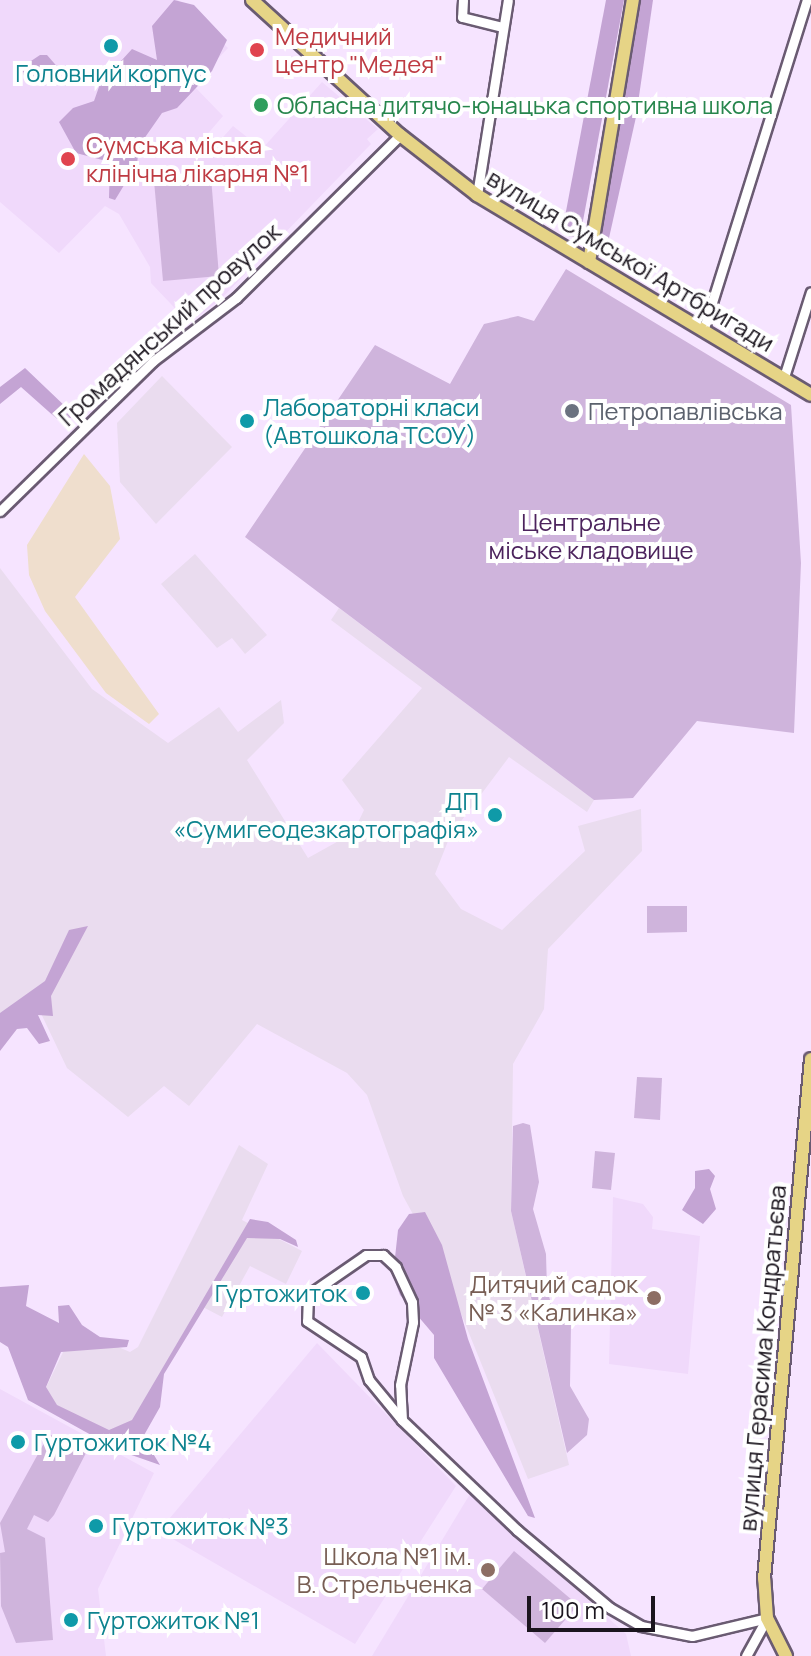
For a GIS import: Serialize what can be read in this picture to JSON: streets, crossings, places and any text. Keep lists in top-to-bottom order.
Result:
{
  "streets": {
    "main road": ["вулиця Сумської Артбригади", "вулиця Герасима Кондратьєва"],
    "street": ["Громадянський провулок"]
  },
  "crossings": [
    ["вулиця Сумської Артбригади", "Громадянський провулок"]
  ],
  "parks": ["Центральне міське кладовище"],
  "places": [
    "Головний корпус",
    "Медичний центр \"Медея\"",
    "Обласна дитячо-юнацька спортивна школа",
    "Сумська міська клінічна лікарня №1",
    "Петропавлівська",
    "Лабораторні класи (Автошкола ТСОУ)",
    "ДП «Сумигеодезкартографія»",
    "Гуртожиток",
    "Дитячий садок № 3 «Калинка»",
    "Гуртожиток №4",
    "Гуртожиток №3",
    "Школа №1 ім. В. Стрельченка",
    "Гуртожиток №1"
  ],
  "scale_bar": "100 m"
}
